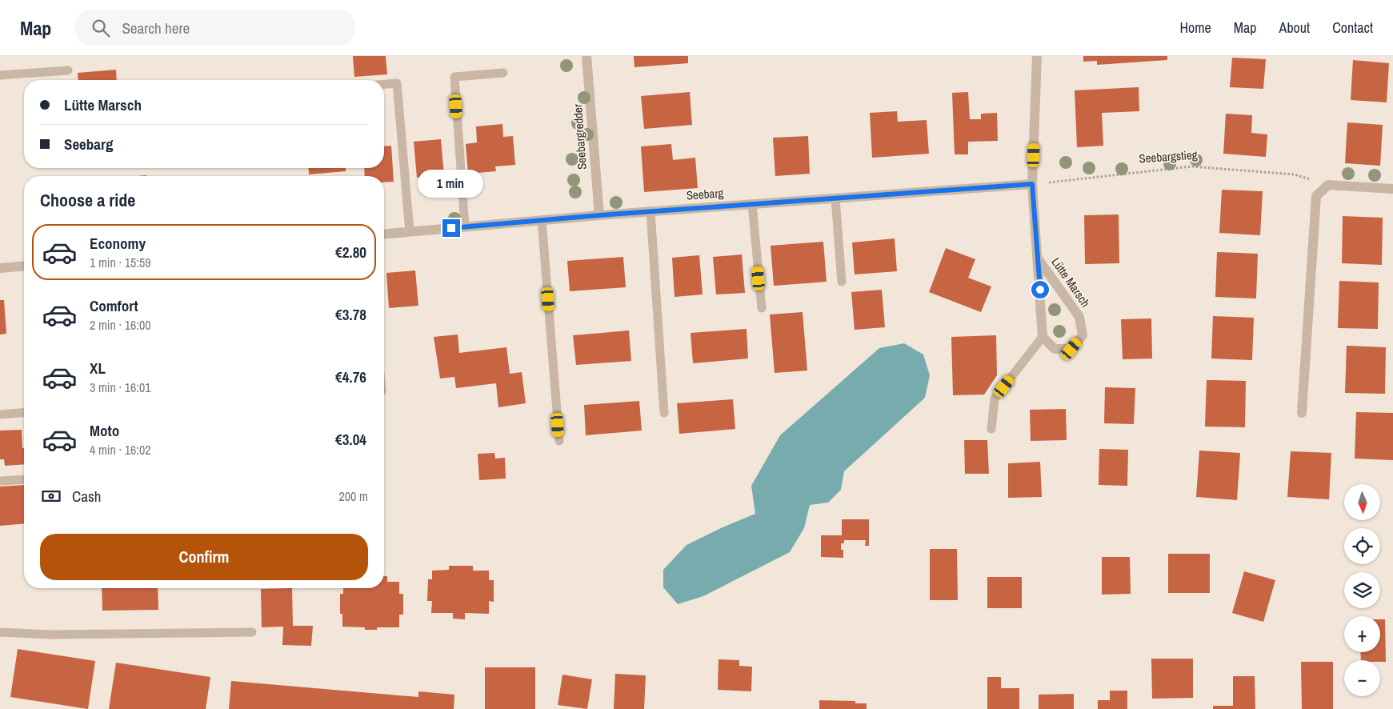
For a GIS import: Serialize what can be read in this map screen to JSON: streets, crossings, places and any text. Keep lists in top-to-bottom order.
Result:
{
  "streets": {
    "street": ["Seebargredder", "Seebarg", "Lütte Marsch"],
    "path": ["Seebargstieg"]
  },
  "crossings": [
    ["Seebargredder", "Seebarg"],
    ["Seebargstieg", "Seebarg"],
    ["Seebargstieg", "Lütte Marsch"],
    ["Seebarg", "Lütte Marsch"]
  ],
  "north": "bottom",
  "page": {
    "header": "Map",
    "search": "Search here",
    "nav": [
      "Home",
      "Map",
      "About",
      "Contact"
    ],
    "banner": ["Lütte Marsch", "Seebarg"],
    "bubble": "1 min",
    "heading": "Choose a ride",
    "list": [
      {
        "name": "Economy",
        "note": "1 min · 15:59",
        "value": "€2.80"
      },
      {
        "name": "Comfort",
        "note": "2 min · 16:00",
        "value": "€3.78"
      },
      {
        "name": "XL",
        "note": "3 min · 16:01",
        "value": "€4.76"
      },
      {
        "name": "Moto",
        "note": "4 min · 16:02",
        "value": "€3.04"
      }
    ],
    "pay": ["Cash", "200 m"],
    "map_buttons": ["+", "−"],
    "buttons": "Confirm"
  }
}
